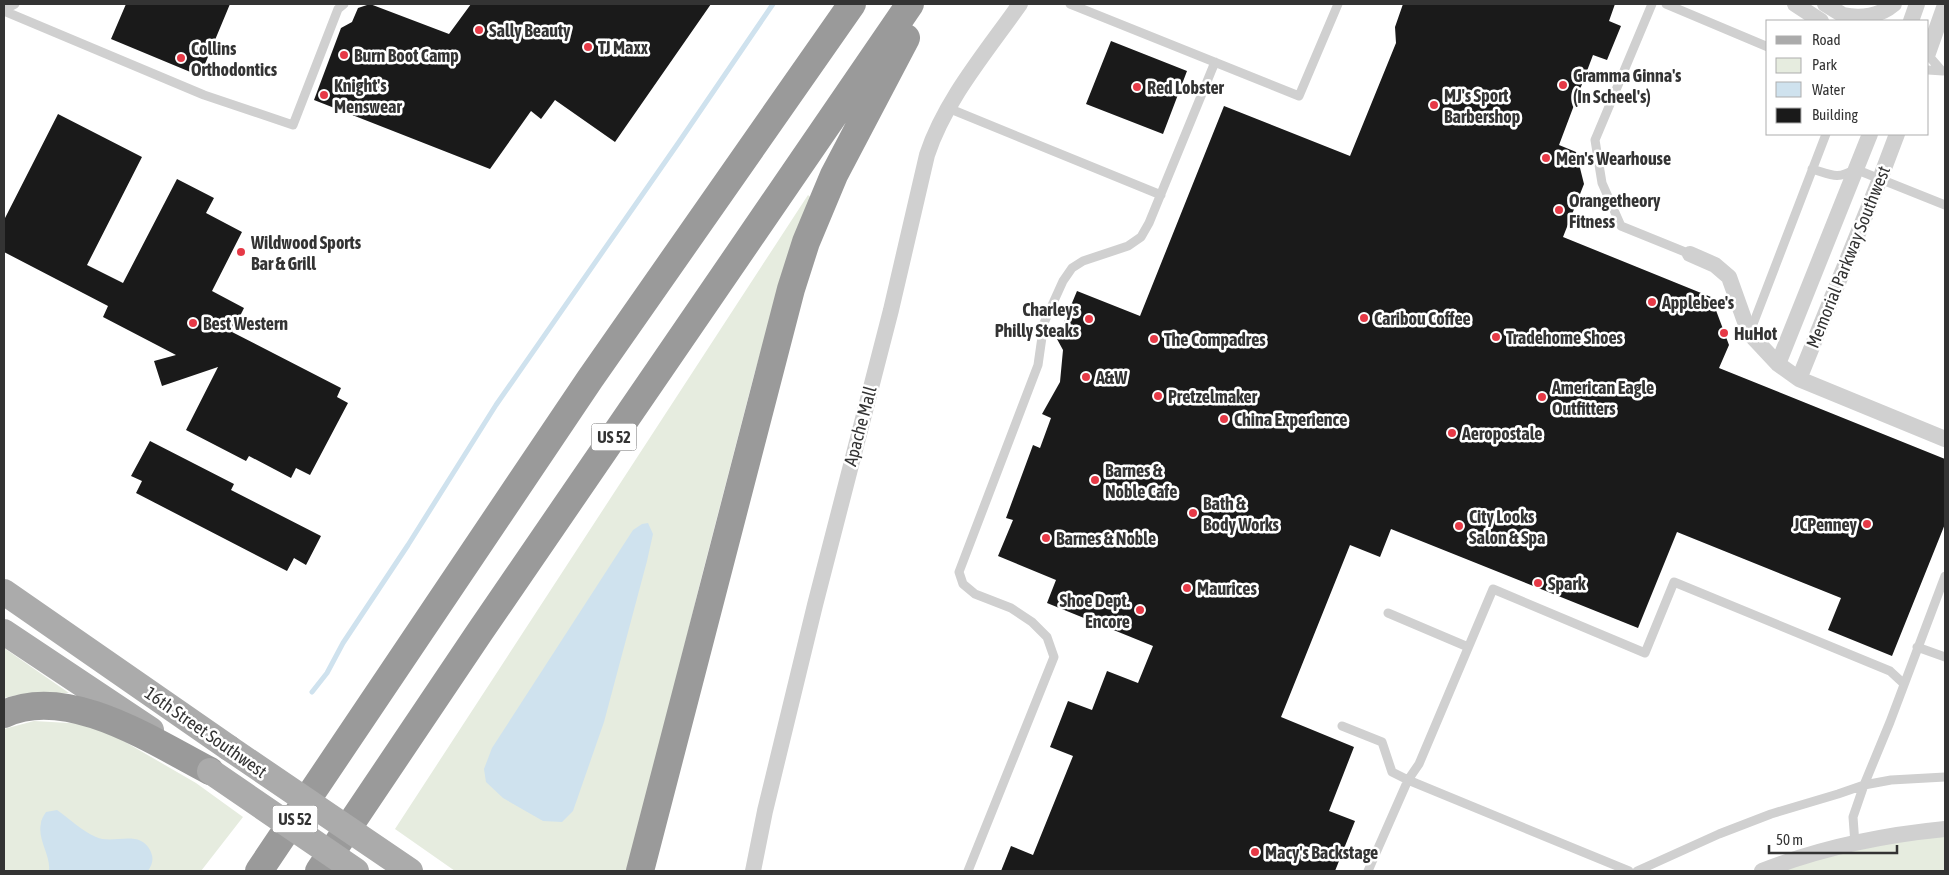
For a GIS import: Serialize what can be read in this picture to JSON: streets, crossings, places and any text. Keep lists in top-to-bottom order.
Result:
{
  "streets": {
    "highway": ["US 52"],
    "main road": ["16th Street Southwest"],
    "street": ["Memorial Parkway Southwest", "Apache Mall"]
  },
  "places": [
    "Sally Beauty",
    "TJ Maxx",
    "Burn Boot Camp",
    "Collins Orthodontics",
    "Gramma Ginna's (In Scheel's)",
    "Red Lobster",
    "Knight's Menswear",
    "MJ's Sport Barbershop",
    "Men's Wearhouse",
    "Orangetheory Fitness",
    "Wildwood Sports Bar & Grill",
    "Applebee's",
    "Caribou Coffee",
    "Charleys Philly Steaks",
    "Best Western",
    "HuHot",
    "Tradehome Shoes",
    "The Compadres",
    "A&W",
    "Pretzelmaker",
    "American Eagle Outfitters",
    "China Experience",
    "Aeropostale",
    "Barnes & Noble Cafe",
    "Bath & Body Works",
    "JCPenney",
    "City Looks Salon & Spa",
    "Barnes & Noble",
    "Spark",
    "Maurices",
    "Shoe Dept. Encore",
    "Macy's Backstage"
  ],
  "legend": [
    "Road",
    "Park",
    "Water",
    "Building"
  ],
  "scale_bar": "50 m"
}
